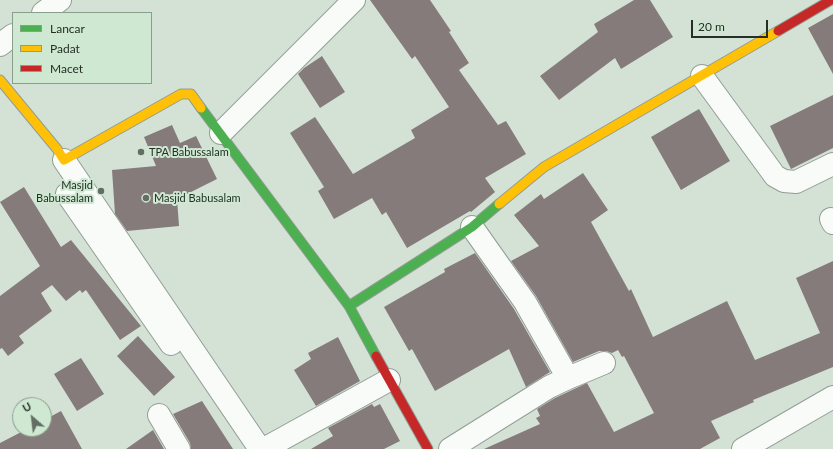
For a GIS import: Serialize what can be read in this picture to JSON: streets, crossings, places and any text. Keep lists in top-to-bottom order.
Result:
{
  "places": ["TPA Babussalam", "Masjid Babussalam", "Masjid Babusalam"],
  "legend": ["Lancar", "Padat", "Macet"],
  "scale_bar": "20 m",
  "north": "top left"
}
